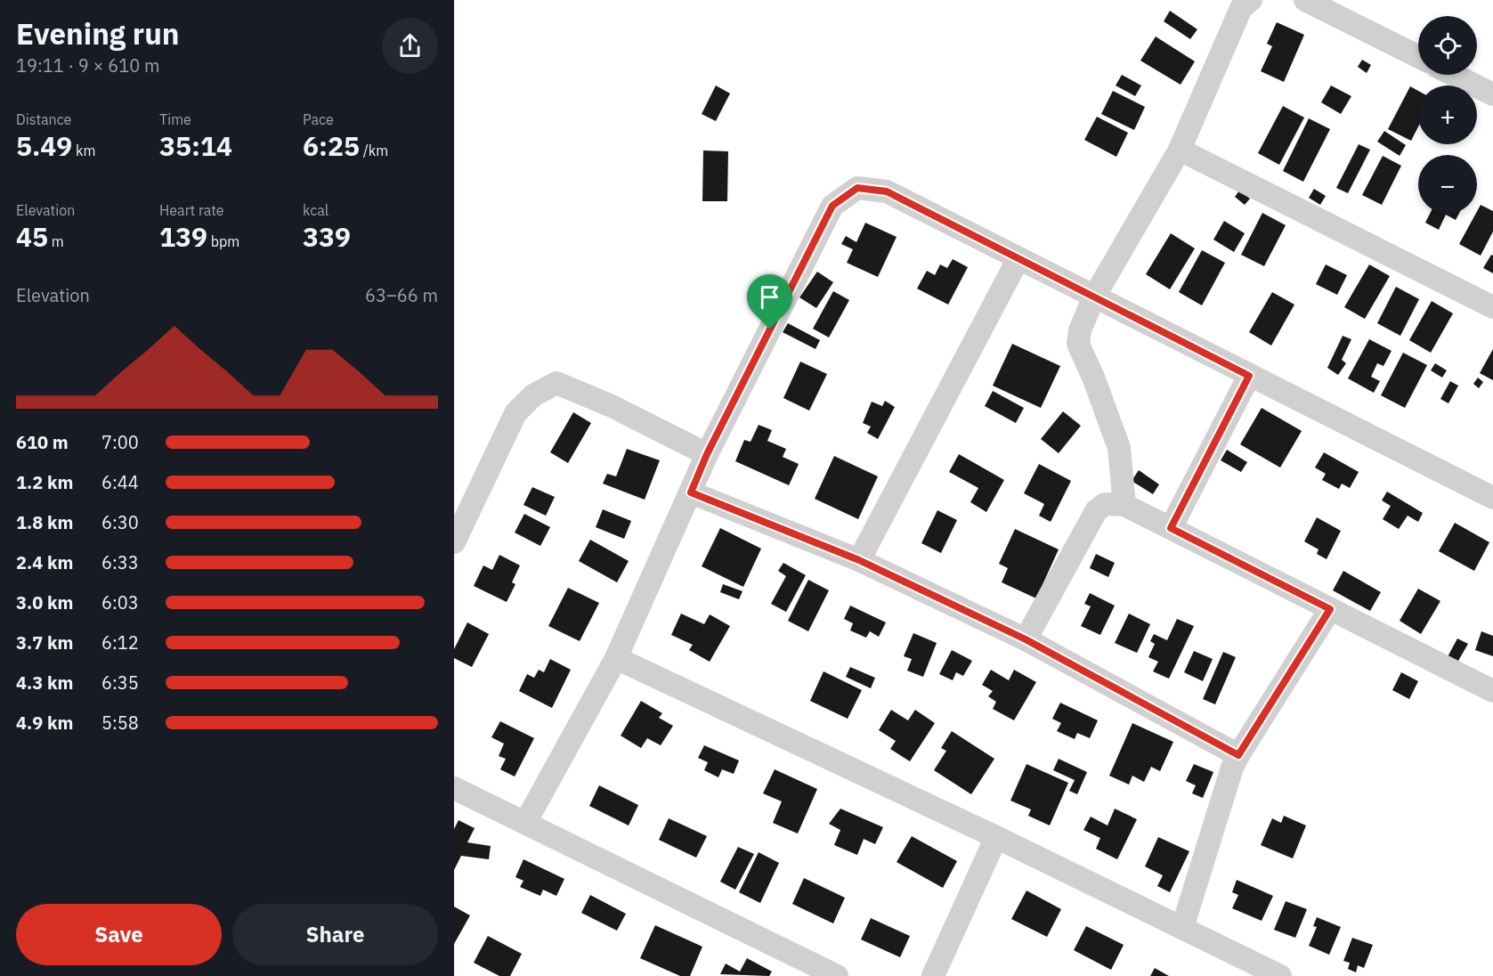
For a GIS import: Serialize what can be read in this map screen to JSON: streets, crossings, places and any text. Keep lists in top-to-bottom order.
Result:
{
  "page": {
    "heading": ["Evening run", "19:11 · 9 × 610 m"],
    "map_buttons": ["+", "−"],
    "stats": [
      ["Distance", "5.49 km"],
      ["Time", "35:14"],
      ["Pace", "6:25 /km"],
      ["Elevation", "45 m"],
      ["Heart rate", "139 bpm"],
      ["kcal", "339"]
    ],
    "chart": ["Elevation", "63–66 m"],
    "list": [
      {
        "name": "610 m",
        "note": "7:00"
      },
      {
        "name": "1.2 km",
        "note": "6:44"
      },
      {
        "name": "1.8 km",
        "note": "6:30"
      },
      {
        "name": "2.4 km",
        "note": "6:33"
      },
      {
        "name": "3.0 km",
        "note": "6:03"
      },
      {
        "name": "3.7 km",
        "note": "6:12"
      },
      {
        "name": "4.3 km",
        "note": "6:35"
      },
      {
        "name": "4.9 km",
        "note": "5:58"
      }
    ],
    "buttons": ["Save", "Share"]
  }
}
